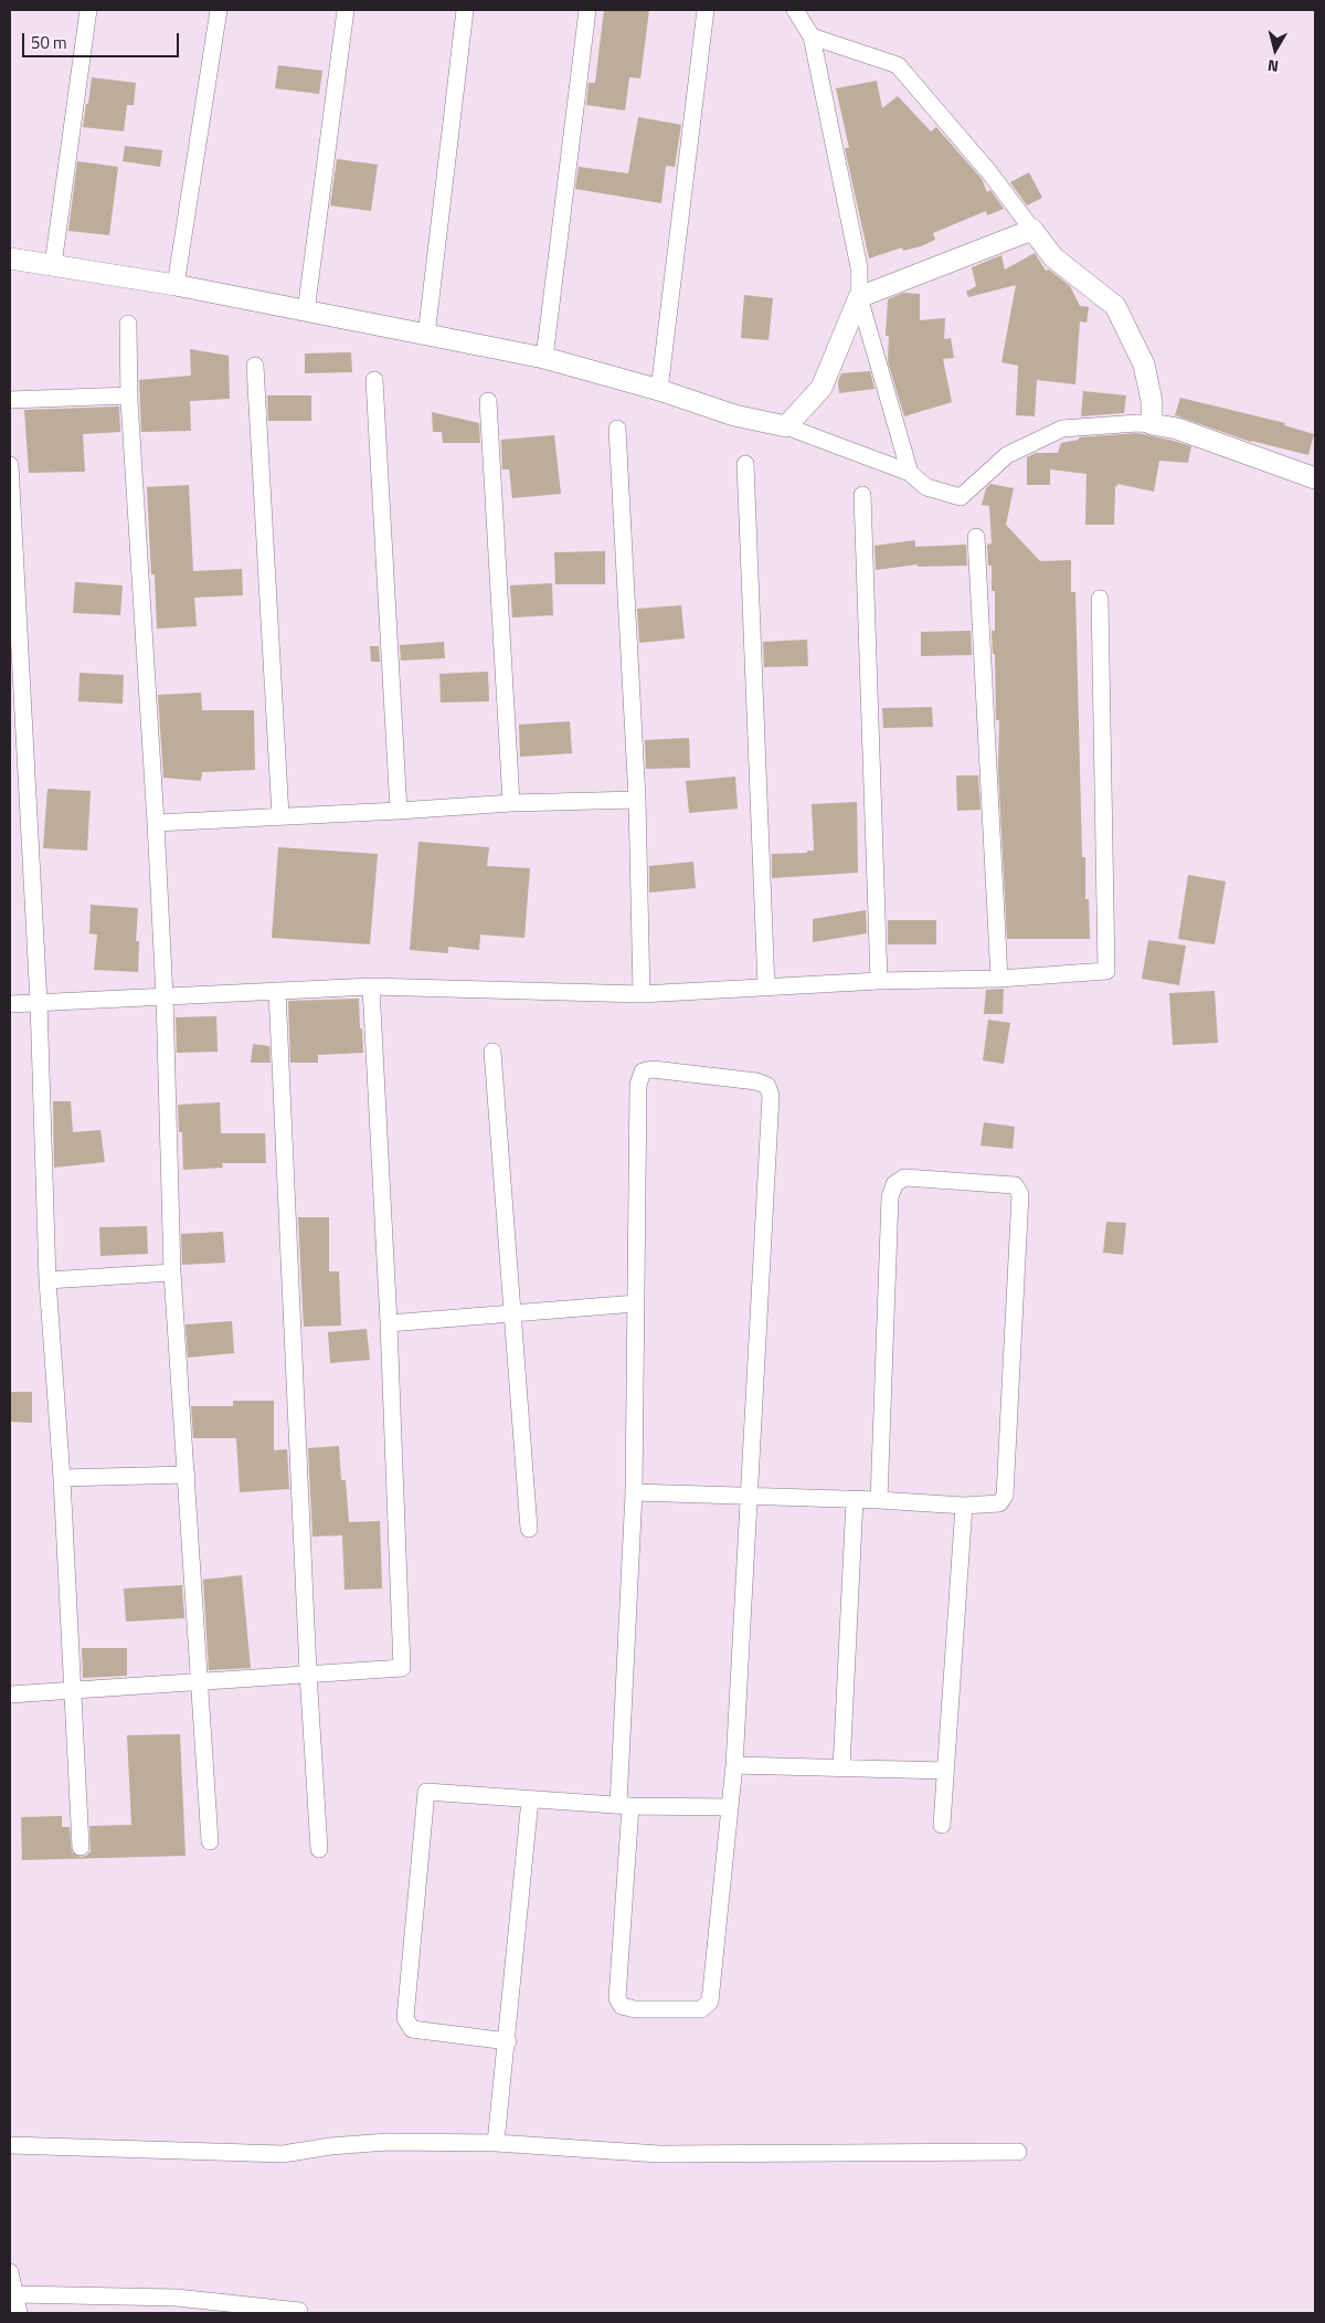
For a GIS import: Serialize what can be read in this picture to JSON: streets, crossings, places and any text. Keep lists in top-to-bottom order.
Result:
{
  "scale_bar": "50 m",
  "north": "bottom"
}
